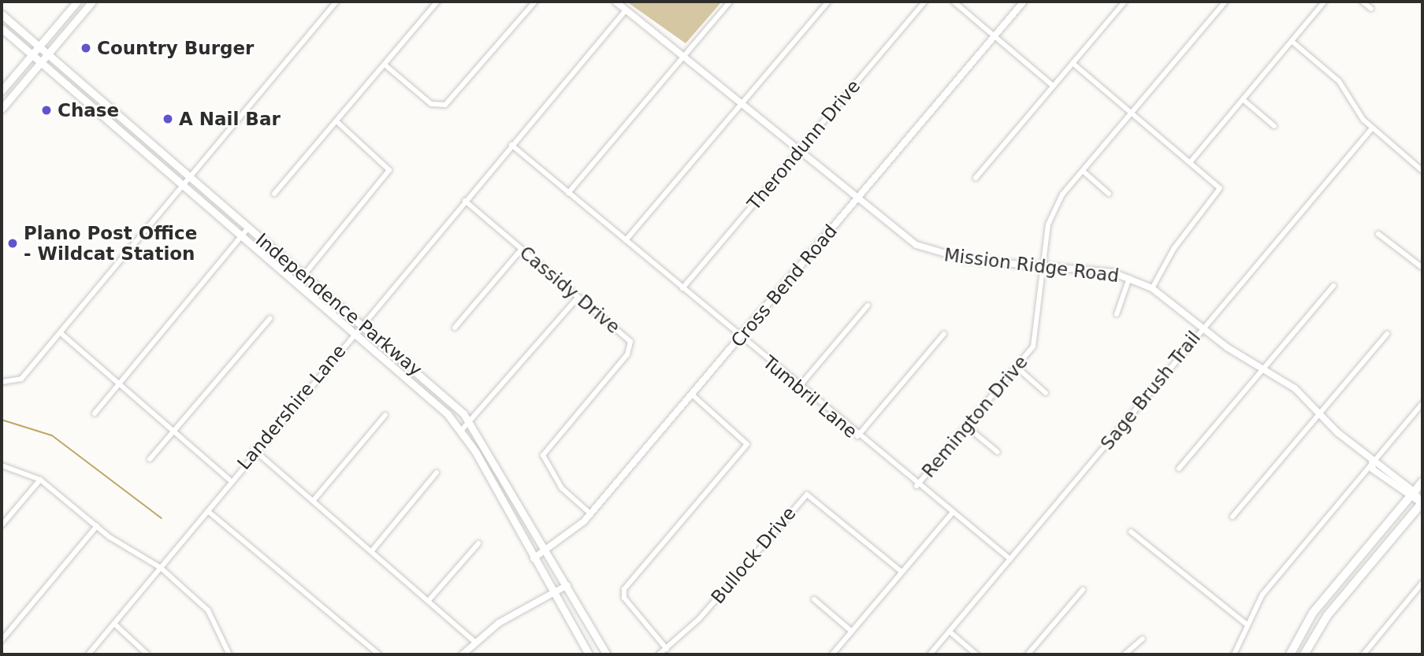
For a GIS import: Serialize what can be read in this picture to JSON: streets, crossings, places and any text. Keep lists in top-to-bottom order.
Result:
{
  "streets": {
    "main road": ["Independence Parkway"],
    "street": [
      "Therondunn Drive",
      "Mission Ridge Road",
      "Cross Bend Road",
      "Cassidy Drive",
      "Sage Brush Trail",
      "Tumbril Lane",
      "Landershire Lane",
      "Remington Drive",
      "Bullock Drive"
    ]
  },
  "crossings": [
    ["Therondunn Drive", "Mission Ridge Road"],
    ["Therondunn Drive", "Tumbril Lane"],
    ["Mission Ridge Road", "Cross Bend Road"],
    ["Mission Ridge Road", "Sage Brush Trail"],
    ["Mission Ridge Road", "Landershire Lane"],
    ["Mission Ridge Road", "Remington Drive"],
    ["Cross Bend Road", "Cassidy Drive"],
    ["Cross Bend Road", "Independence Parkway"],
    ["Cross Bend Road", "Tumbril Lane"],
    ["Cassidy Drive", "Landershire Lane"],
    ["Independence Parkway", "Landershire Lane"],
    ["Sage Brush Trail", "Tumbril Lane"],
    ["Tumbril Lane", "Landershire Lane"],
    ["Tumbril Lane", "Remington Drive"]
  ],
  "places": [
    "Country Burger",
    "Chase",
    "A Nail Bar",
    "Plano Post Office - Wildcat Station"
  ]
}
